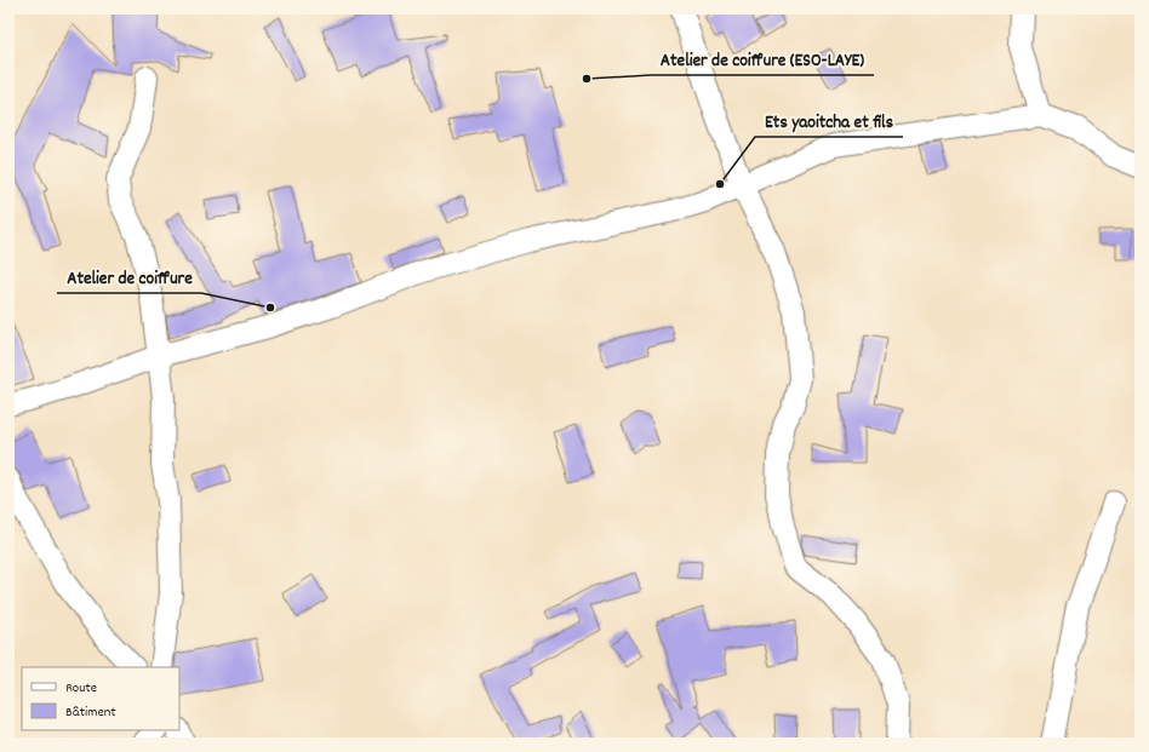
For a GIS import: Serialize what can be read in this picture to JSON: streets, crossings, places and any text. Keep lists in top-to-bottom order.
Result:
{
  "places": ["Atelier de coiffure (ESO-LAYE)", "Ets yaoitcha et fils", "Atelier de coiffure"],
  "legend": ["Route", "Bâtiment"]
}
